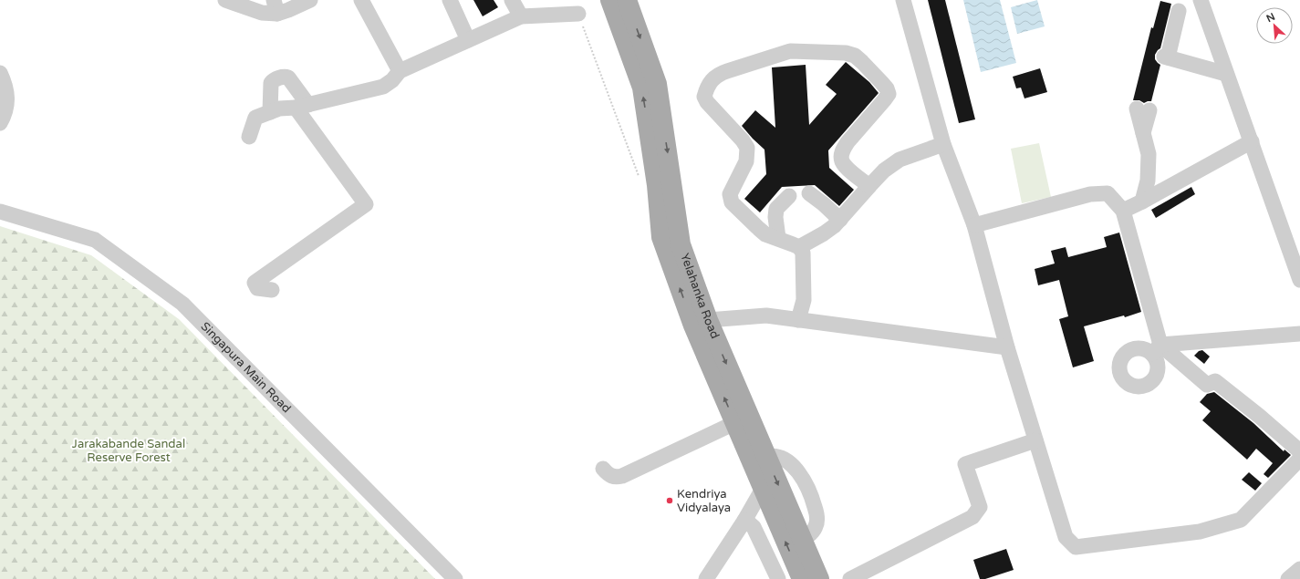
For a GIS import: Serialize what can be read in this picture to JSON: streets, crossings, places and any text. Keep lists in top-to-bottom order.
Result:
{
  "streets": {
    "main road": ["Yelahanka Road"],
    "street": ["Singapura Main Road"]
  },
  "parks": ["Jarakabande Sandal Reserve Forest"],
  "places": ["Kendriya Vidyalaya"],
  "north": "top left"
}
